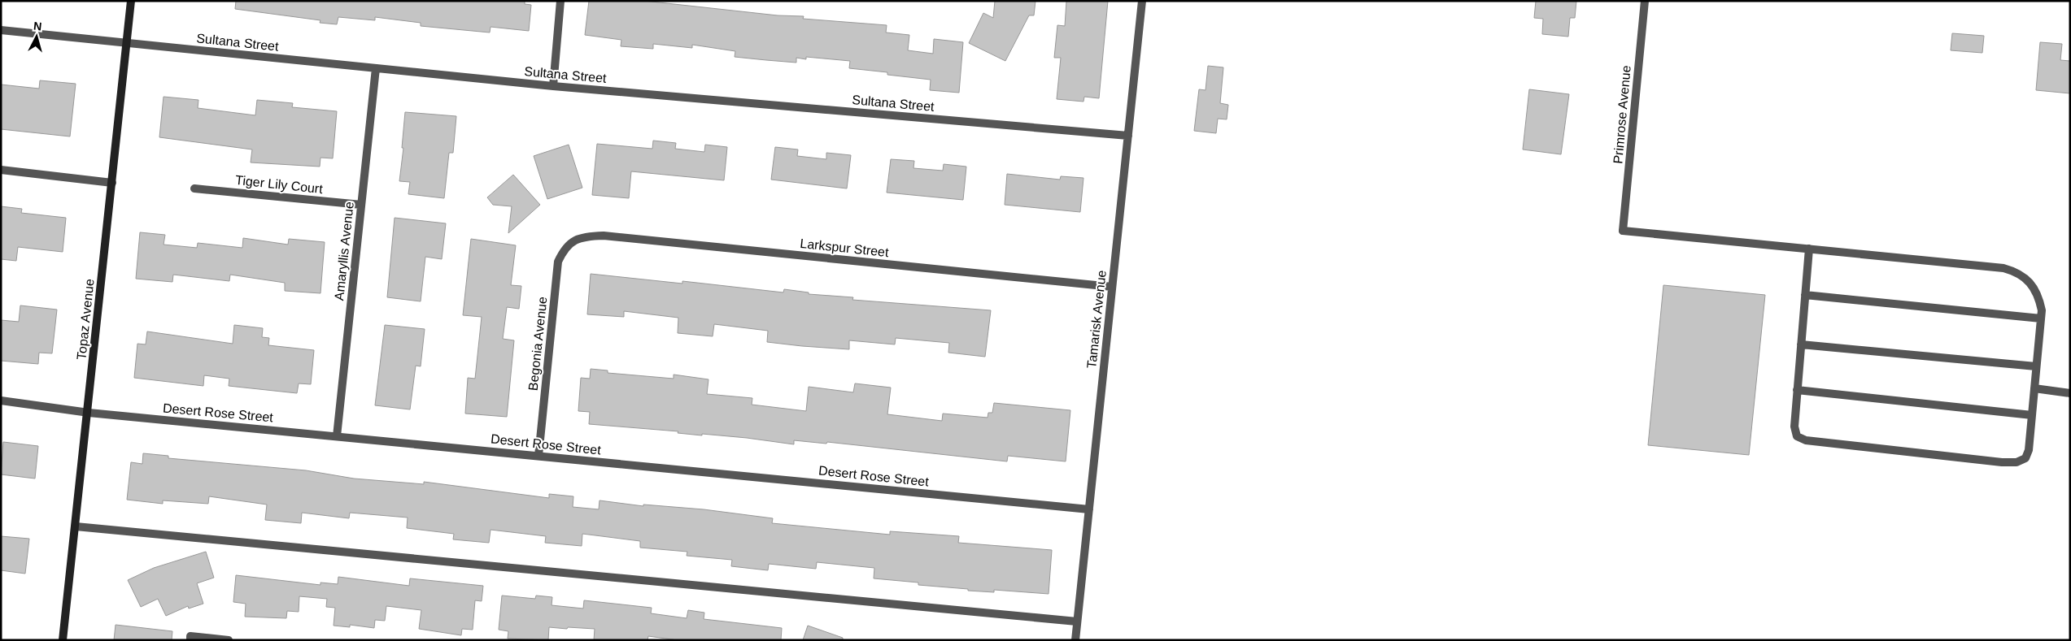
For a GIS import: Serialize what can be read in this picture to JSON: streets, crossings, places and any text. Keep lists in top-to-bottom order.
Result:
{
  "streets": {
    "street": [
      "Sultana Street",
      "Primrose Avenue",
      "Tiger Lily Court",
      "Larkspur Street",
      "Amaryllis Avenue",
      "Topaz Avenue",
      "Tamarisk Avenue",
      "Begonia Avenue",
      "Desert Rose Street"
    ]
  },
  "crossings": [
    ["Sultana Street", "Amaryllis Avenue"],
    ["Sultana Street", "Topaz Avenue"],
    ["Sultana Street", "Tamarisk Avenue"],
    ["Tiger Lily Court", "Amaryllis Avenue"],
    ["Larkspur Street", "Tamarisk Avenue"],
    ["Larkspur Street", "Begonia Avenue"],
    ["Amaryllis Avenue", "Desert Rose Street"],
    ["Topaz Avenue", "Desert Rose Street"],
    ["Tamarisk Avenue", "Desert Rose Street"],
    ["Begonia Avenue", "Desert Rose Street"]
  ],
  "north": "top"
}
